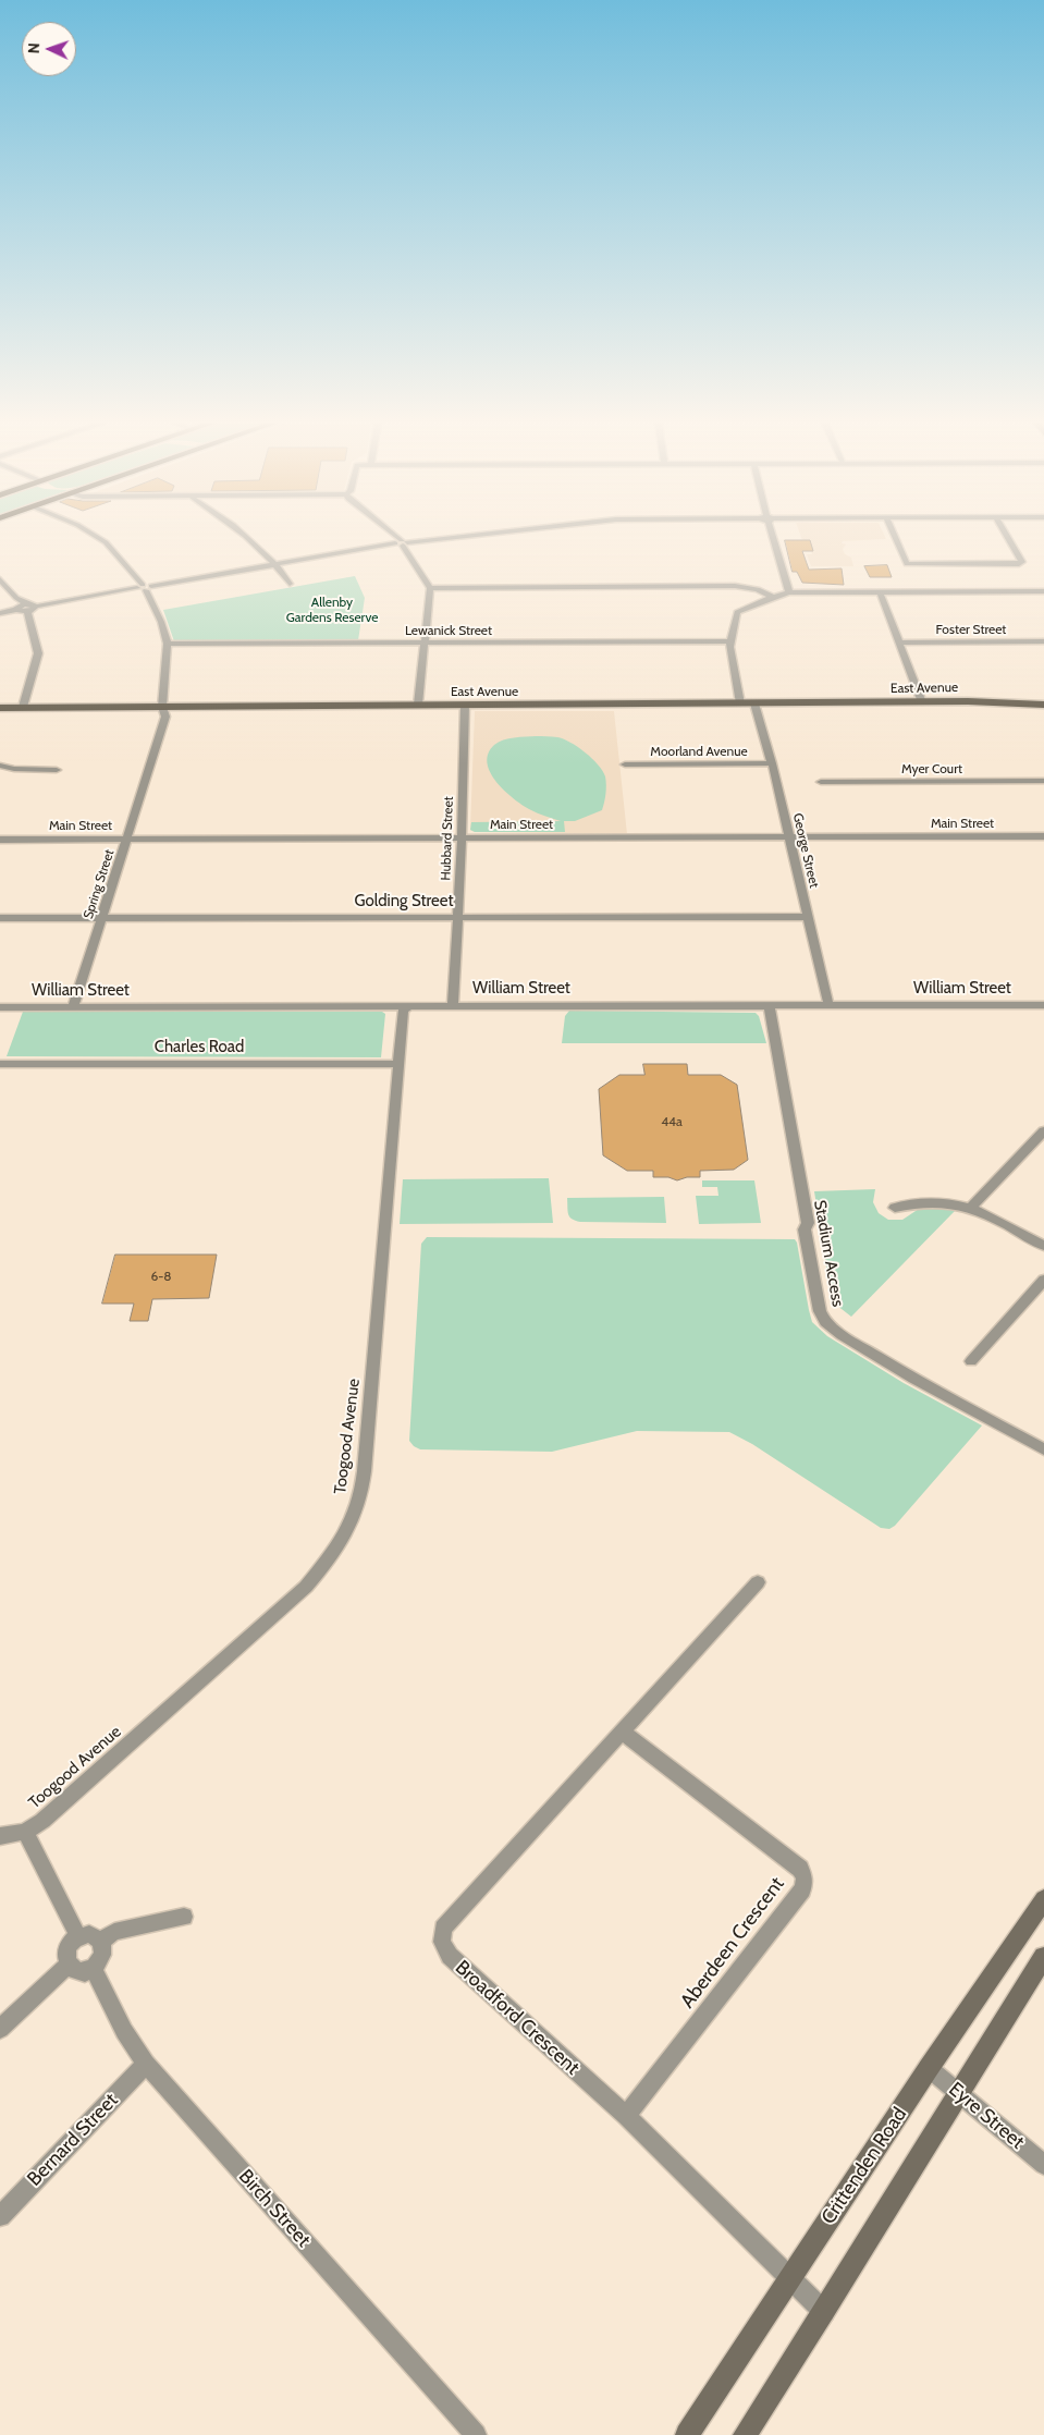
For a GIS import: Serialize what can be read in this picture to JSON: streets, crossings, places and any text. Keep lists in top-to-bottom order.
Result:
{
  "streets": {
    "main road": ["East Avenue", "Crittenden Road"],
    "street": [
      "Foster Street",
      "Lewanick Street",
      "Moorland Avenue",
      "Myer Court",
      "Main Street",
      "Hubbard Street",
      "George Street",
      "Spring Street",
      "Golding Street",
      "William Street",
      "Charles Road",
      "Stadium Access",
      "Toogood Avenue",
      "Aberdeen Crescent",
      "Broadford Crescent",
      "Eyre Street",
      "Bernard Street",
      "Birch Street"
    ]
  },
  "crossings": [
    ["Lewanick Street", "Spring Street"],
    ["East Avenue", "Hubbard Street"],
    ["East Avenue", "George Street"],
    ["East Avenue", "Spring Street"],
    ["Moorland Avenue", "George Street"],
    ["Main Street", "Hubbard Street"],
    ["Main Street", "George Street"],
    ["Main Street", "Spring Street"],
    ["Hubbard Street", "Golding Street"],
    ["Hubbard Street", "William Street"],
    ["George Street", "Golding Street"],
    ["George Street", "William Street"],
    ["Spring Street", "Golding Street"],
    ["Spring Street", "William Street"],
    ["William Street", "Stadium Access"],
    ["William Street", "Toogood Avenue"],
    ["Charles Road", "Toogood Avenue"],
    ["Aberdeen Crescent", "Broadford Crescent"],
    ["Broadford Crescent", "Crittenden Road"],
    ["Eyre Street", "Crittenden Road"],
    ["Bernard Street", "Birch Street"]
  ],
  "parks": ["Allenby Gardens Reserve"],
  "house_numbers": ["44a", "6-8"],
  "north": "left"
}
